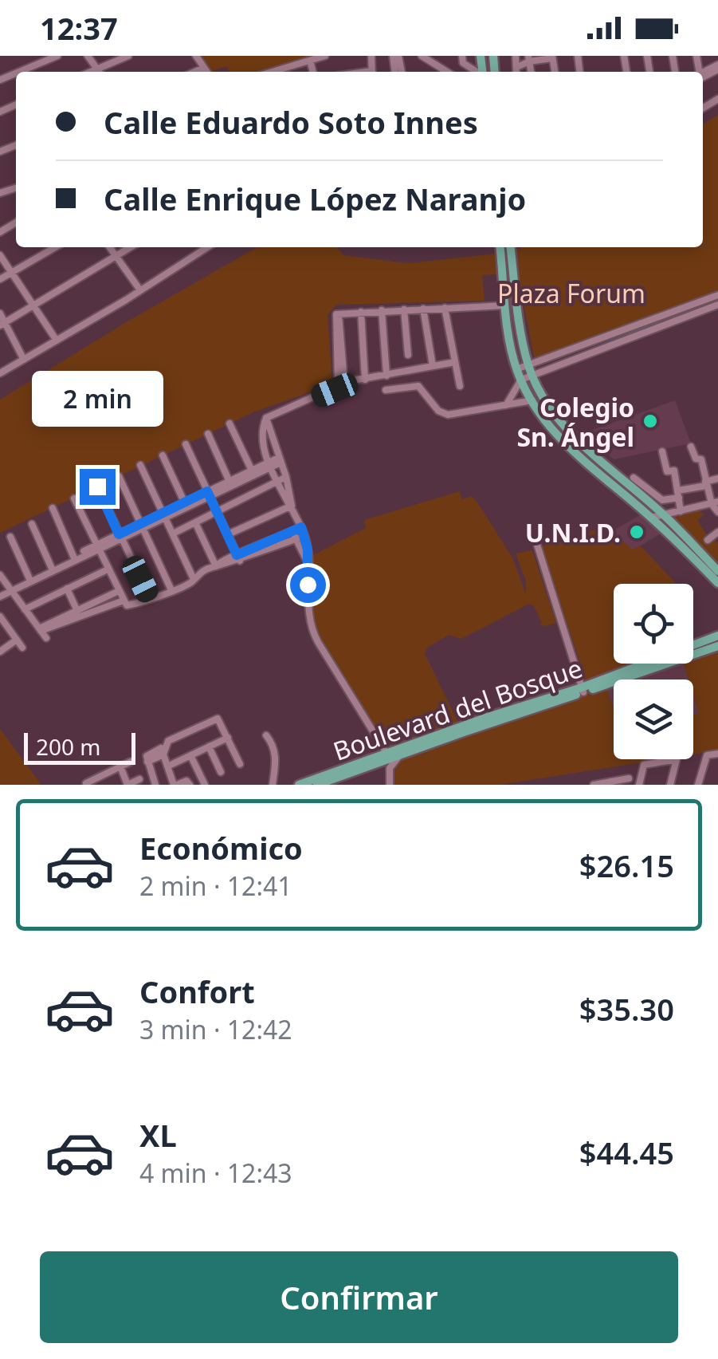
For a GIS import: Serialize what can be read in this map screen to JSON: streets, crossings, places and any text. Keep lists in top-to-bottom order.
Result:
{
  "streets": {
    "main road": ["Boulevard del Bosque"]
  },
  "parks": ["Plaza Forum"],
  "places": ["Colegio Sn. Ángel", "U.N.I.D."],
  "scale_bar": "200 m",
  "page": {
    "status": "12:37",
    "banner": ["Calle Eduardo Soto Innes", "Calle Enrique López Naranjo"],
    "bubble": "2 min",
    "scale": "200 m",
    "list": [
      {
        "name": "Económico",
        "note": "2 min · 12:41",
        "value": "$26.15"
      },
      {
        "name": "Confort",
        "note": "3 min · 12:42",
        "value": "$35.30"
      },
      {
        "name": "XL",
        "note": "4 min · 12:43",
        "value": "$44.45"
      }
    ],
    "buttons": "Confirmar"
  }
}
